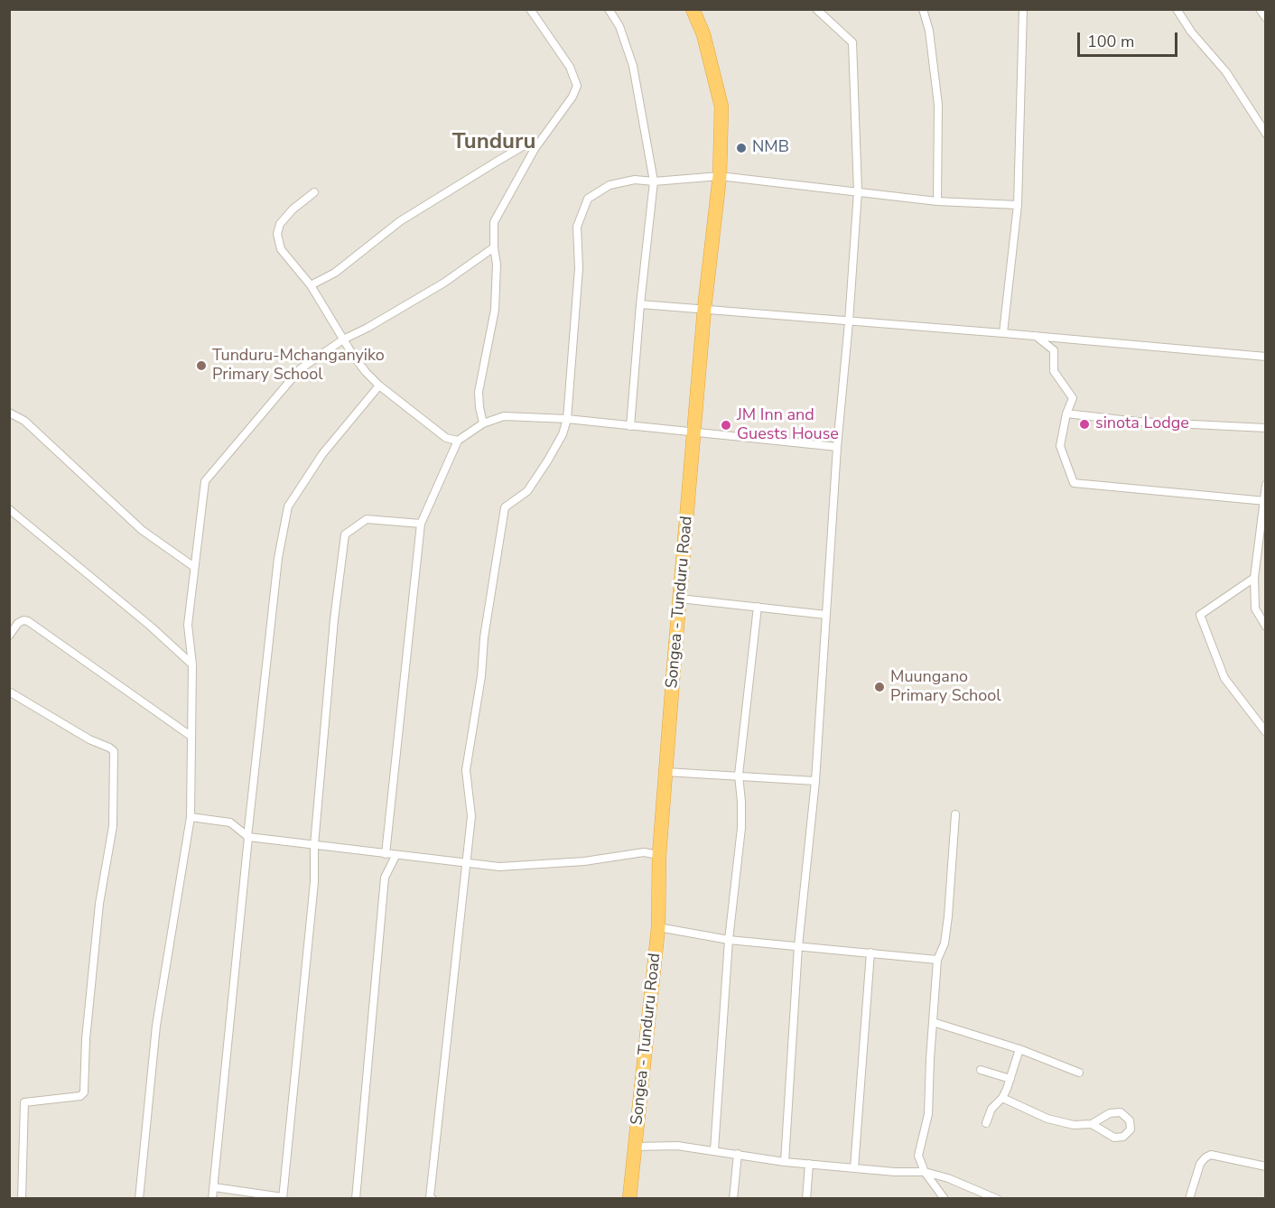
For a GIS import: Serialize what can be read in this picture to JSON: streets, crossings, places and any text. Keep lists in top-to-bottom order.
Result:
{
  "streets": {
    "highway": ["Songea - Tunduru Road"]
  },
  "districts": ["Tunduru"],
  "places": [
    "NMB",
    "Tunduru-Mchanganyiko Primary School",
    "sinota Lodge",
    "JM Inn and Guests House",
    "Muungano Primary School"
  ],
  "scale_bar": "100 m"
}
